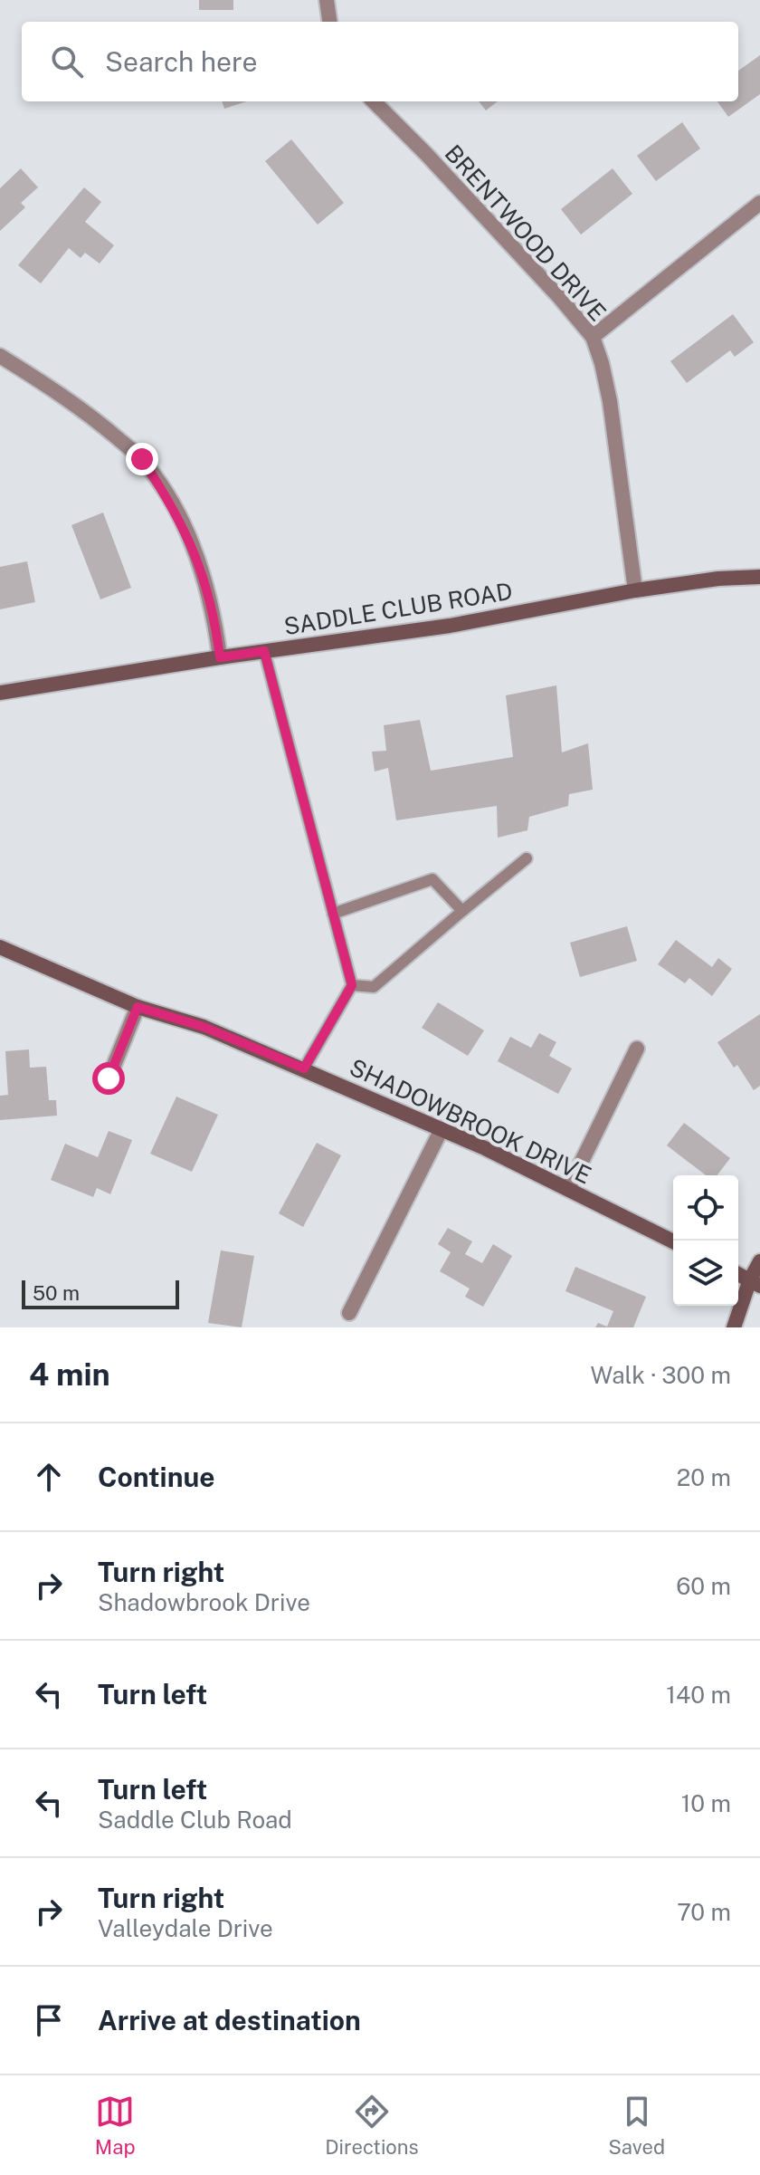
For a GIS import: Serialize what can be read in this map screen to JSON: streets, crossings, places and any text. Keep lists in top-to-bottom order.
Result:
{
  "streets": {
    "street": ["BRENTWOOD DRIVE", "SADDLE CLUB ROAD", "SHADOWBROOK DRIVE"]
  },
  "crossings": [
    ["BRENTWOOD DRIVE", "SADDLE CLUB ROAD"]
  ],
  "scale_bar": "50 m",
  "page": {
    "search": "Search here",
    "scale": "50 m",
    "heading": ["4 min", "Walk · 300 m"],
    "list": [
      ["Continue", "20 m"],
      ["Turn right", "Shadowbrook Drive", "60 m"],
      ["Turn left", "140 m"],
      ["Turn left", "Saddle Club Road", "10 m"],
      ["Turn right", "Valleydale Drive", "70 m"],
      "Arrive at destination"
    ],
    "nav": ["Map", "Directions", "Saved"]
  }
}
